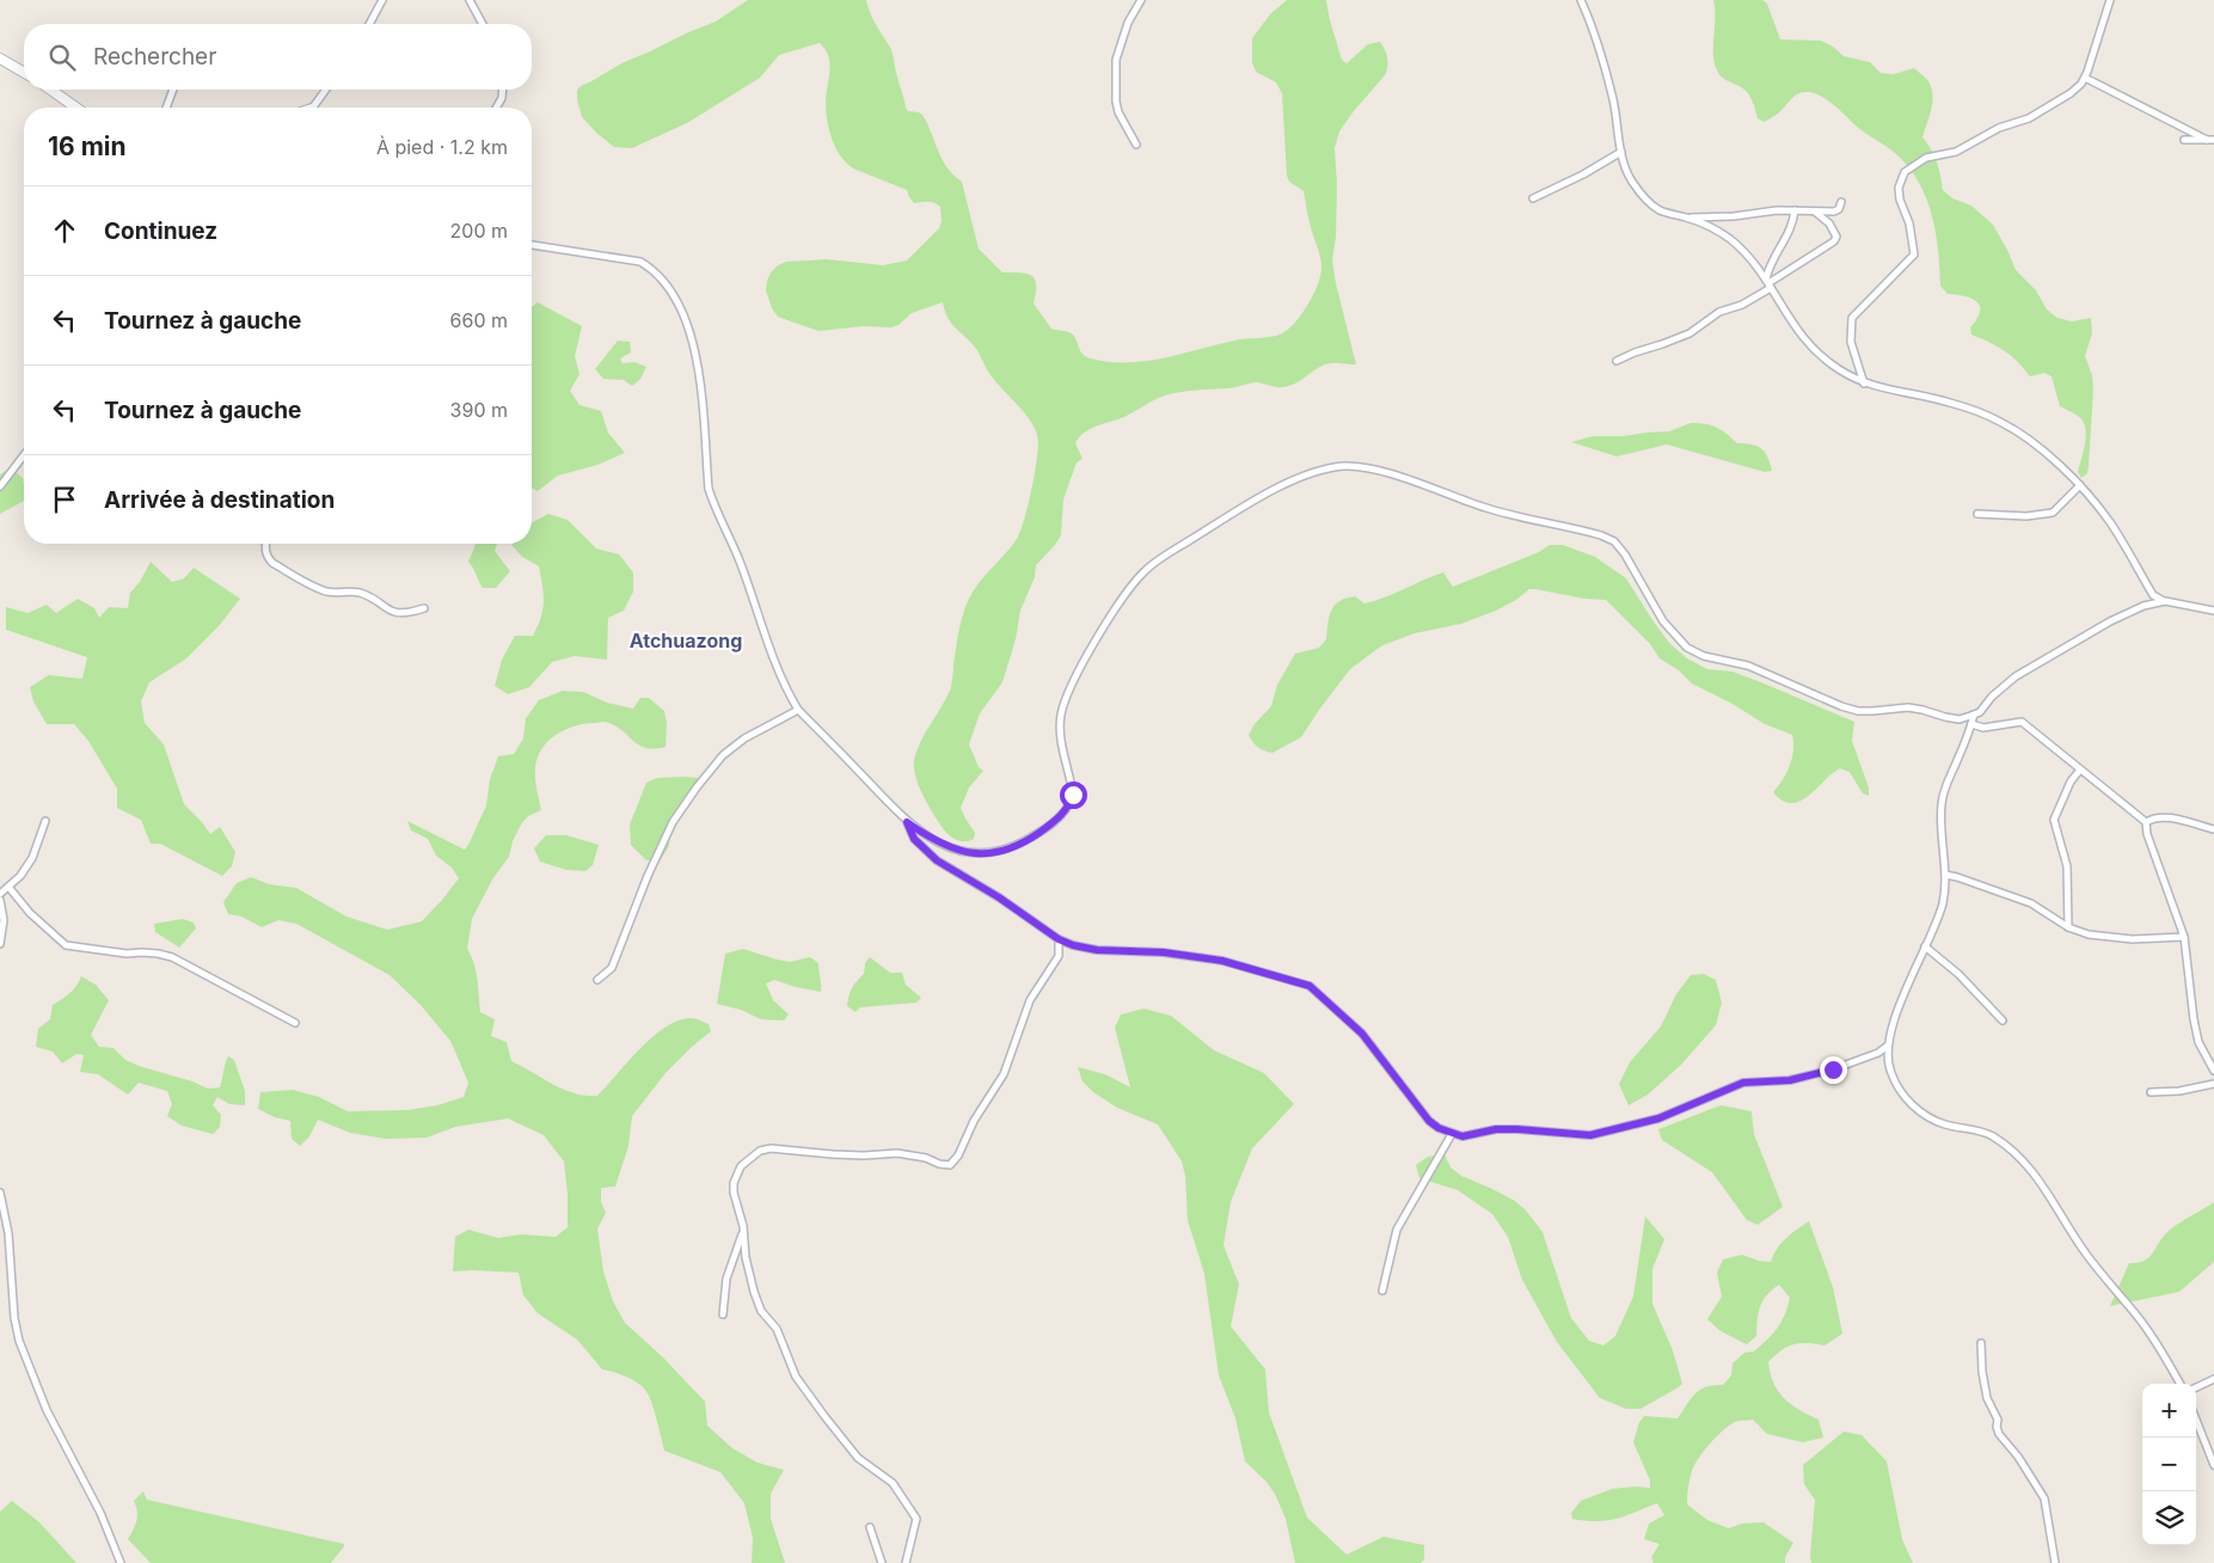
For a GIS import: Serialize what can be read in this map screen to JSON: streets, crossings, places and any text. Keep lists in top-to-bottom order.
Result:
{
  "districts": ["Atchuazong"],
  "page": {
    "search": "Rechercher",
    "heading": ["16 min", "À pied · 1.2 km"],
    "list": [
      ["Continuez", "200 m"],
      ["Tournez à gauche", "660 m"],
      ["Tournez à gauche", "390 m"],
      "Arrivée à destination"
    ],
    "map_buttons": ["+", "−"]
  }
}
